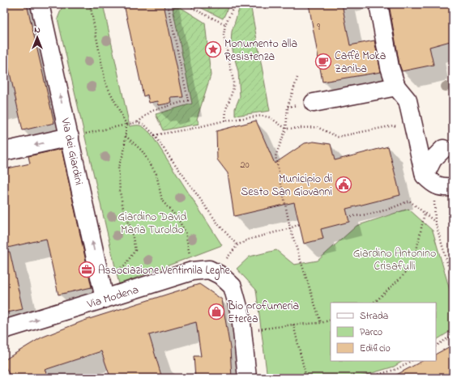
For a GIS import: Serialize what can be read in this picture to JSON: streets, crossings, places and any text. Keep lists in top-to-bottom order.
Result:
{
  "streets": {
    "street": ["Via dei Giardini", "Via Modena"]
  },
  "crossings": [
    ["Via dei Giardini", "Via Modena"]
  ],
  "one_way": ["Via dei Giardini", "Via Modena"],
  "parks": ["Giardino David Maria Turoldo", "Giardino Antonino Crisafulli"],
  "places": {
    "place": ["Monumento alla Resistenza"],
    "cafe": ["Caffè Moka Zaniba"],
    "public building": ["Municipio di Sesto San Giovanni"],
    "office": ["Associazione Ventimila Leghe"],
    "shop": ["Bio profumeria Eterea"]
  },
  "house_numbers": ["9", "20"],
  "legend": ["Strada", "Parco", "Edificio"],
  "north": "top"
}
